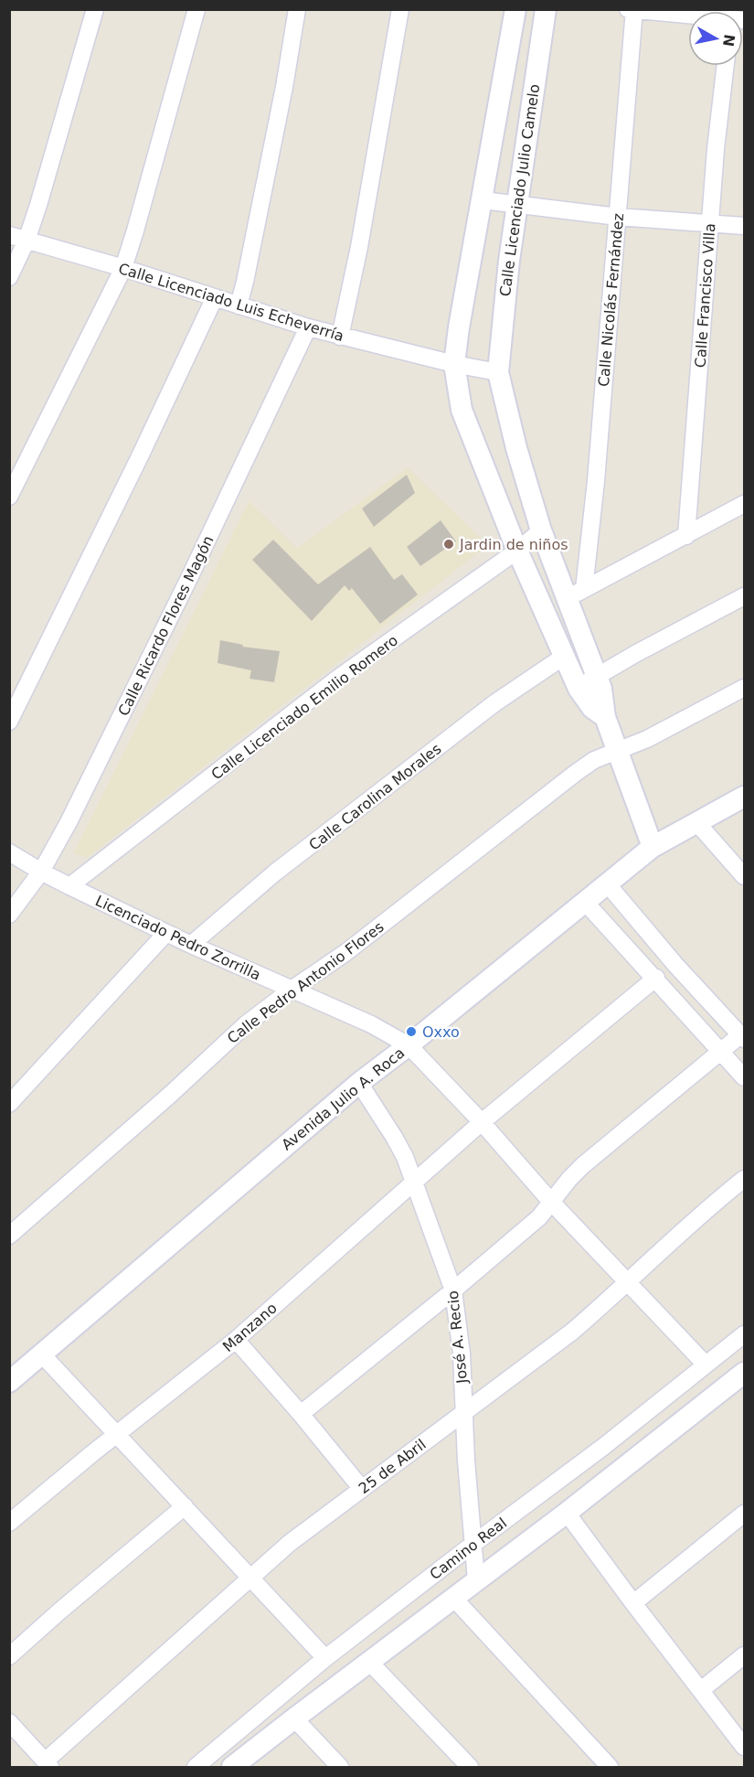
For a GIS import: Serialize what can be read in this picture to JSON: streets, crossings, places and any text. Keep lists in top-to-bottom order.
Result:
{
  "streets": {
    "street": [
      "Calle Licenciado Julio Camelo",
      "Calle Francisco Villa",
      "Calle Nicolás Fernández",
      "Calle Licenciado Luis Echeverría",
      "Calle Ricardo Flores Magón",
      "Calle Licenciado Emilio Romero",
      "Calle Carolina Morales",
      "Licenciado Pedro Zorrilla",
      "Calle Pedro Antonio Flores",
      "Avenida Julio A. Roca",
      "Manzano",
      "José A. Recio",
      "25 de Abril",
      "Camino Real"
    ]
  },
  "crossings": [
    ["Calle Licenciado Julio Camelo", "Calle Licenciado Luis Echeverría"],
    ["Calle Licenciado Luis Echeverría", "Calle Ricardo Flores Magón"],
    ["Calle Ricardo Flores Magón", "Licenciado Pedro Zorrilla"],
    ["Calle Licenciado Emilio Romero", "Licenciado Pedro Zorrilla"],
    ["Calle Carolina Morales", "Licenciado Pedro Zorrilla"],
    ["Licenciado Pedro Zorrilla", "Calle Pedro Antonio Flores"],
    ["Licenciado Pedro Zorrilla", "Avenida Julio A. Roca"],
    ["Licenciado Pedro Zorrilla", "Manzano"],
    ["Licenciado Pedro Zorrilla", "25 de Abril"],
    ["Licenciado Pedro Zorrilla", "Camino Real"],
    ["Avenida Julio A. Roca", "José A. Recio"],
    ["Manzano", "José A. Recio"],
    ["José A. Recio", "25 de Abril"],
    ["José A. Recio", "Camino Real"]
  ],
  "places": ["Jardin de niños", "Oxxo"],
  "north": "right"
}
